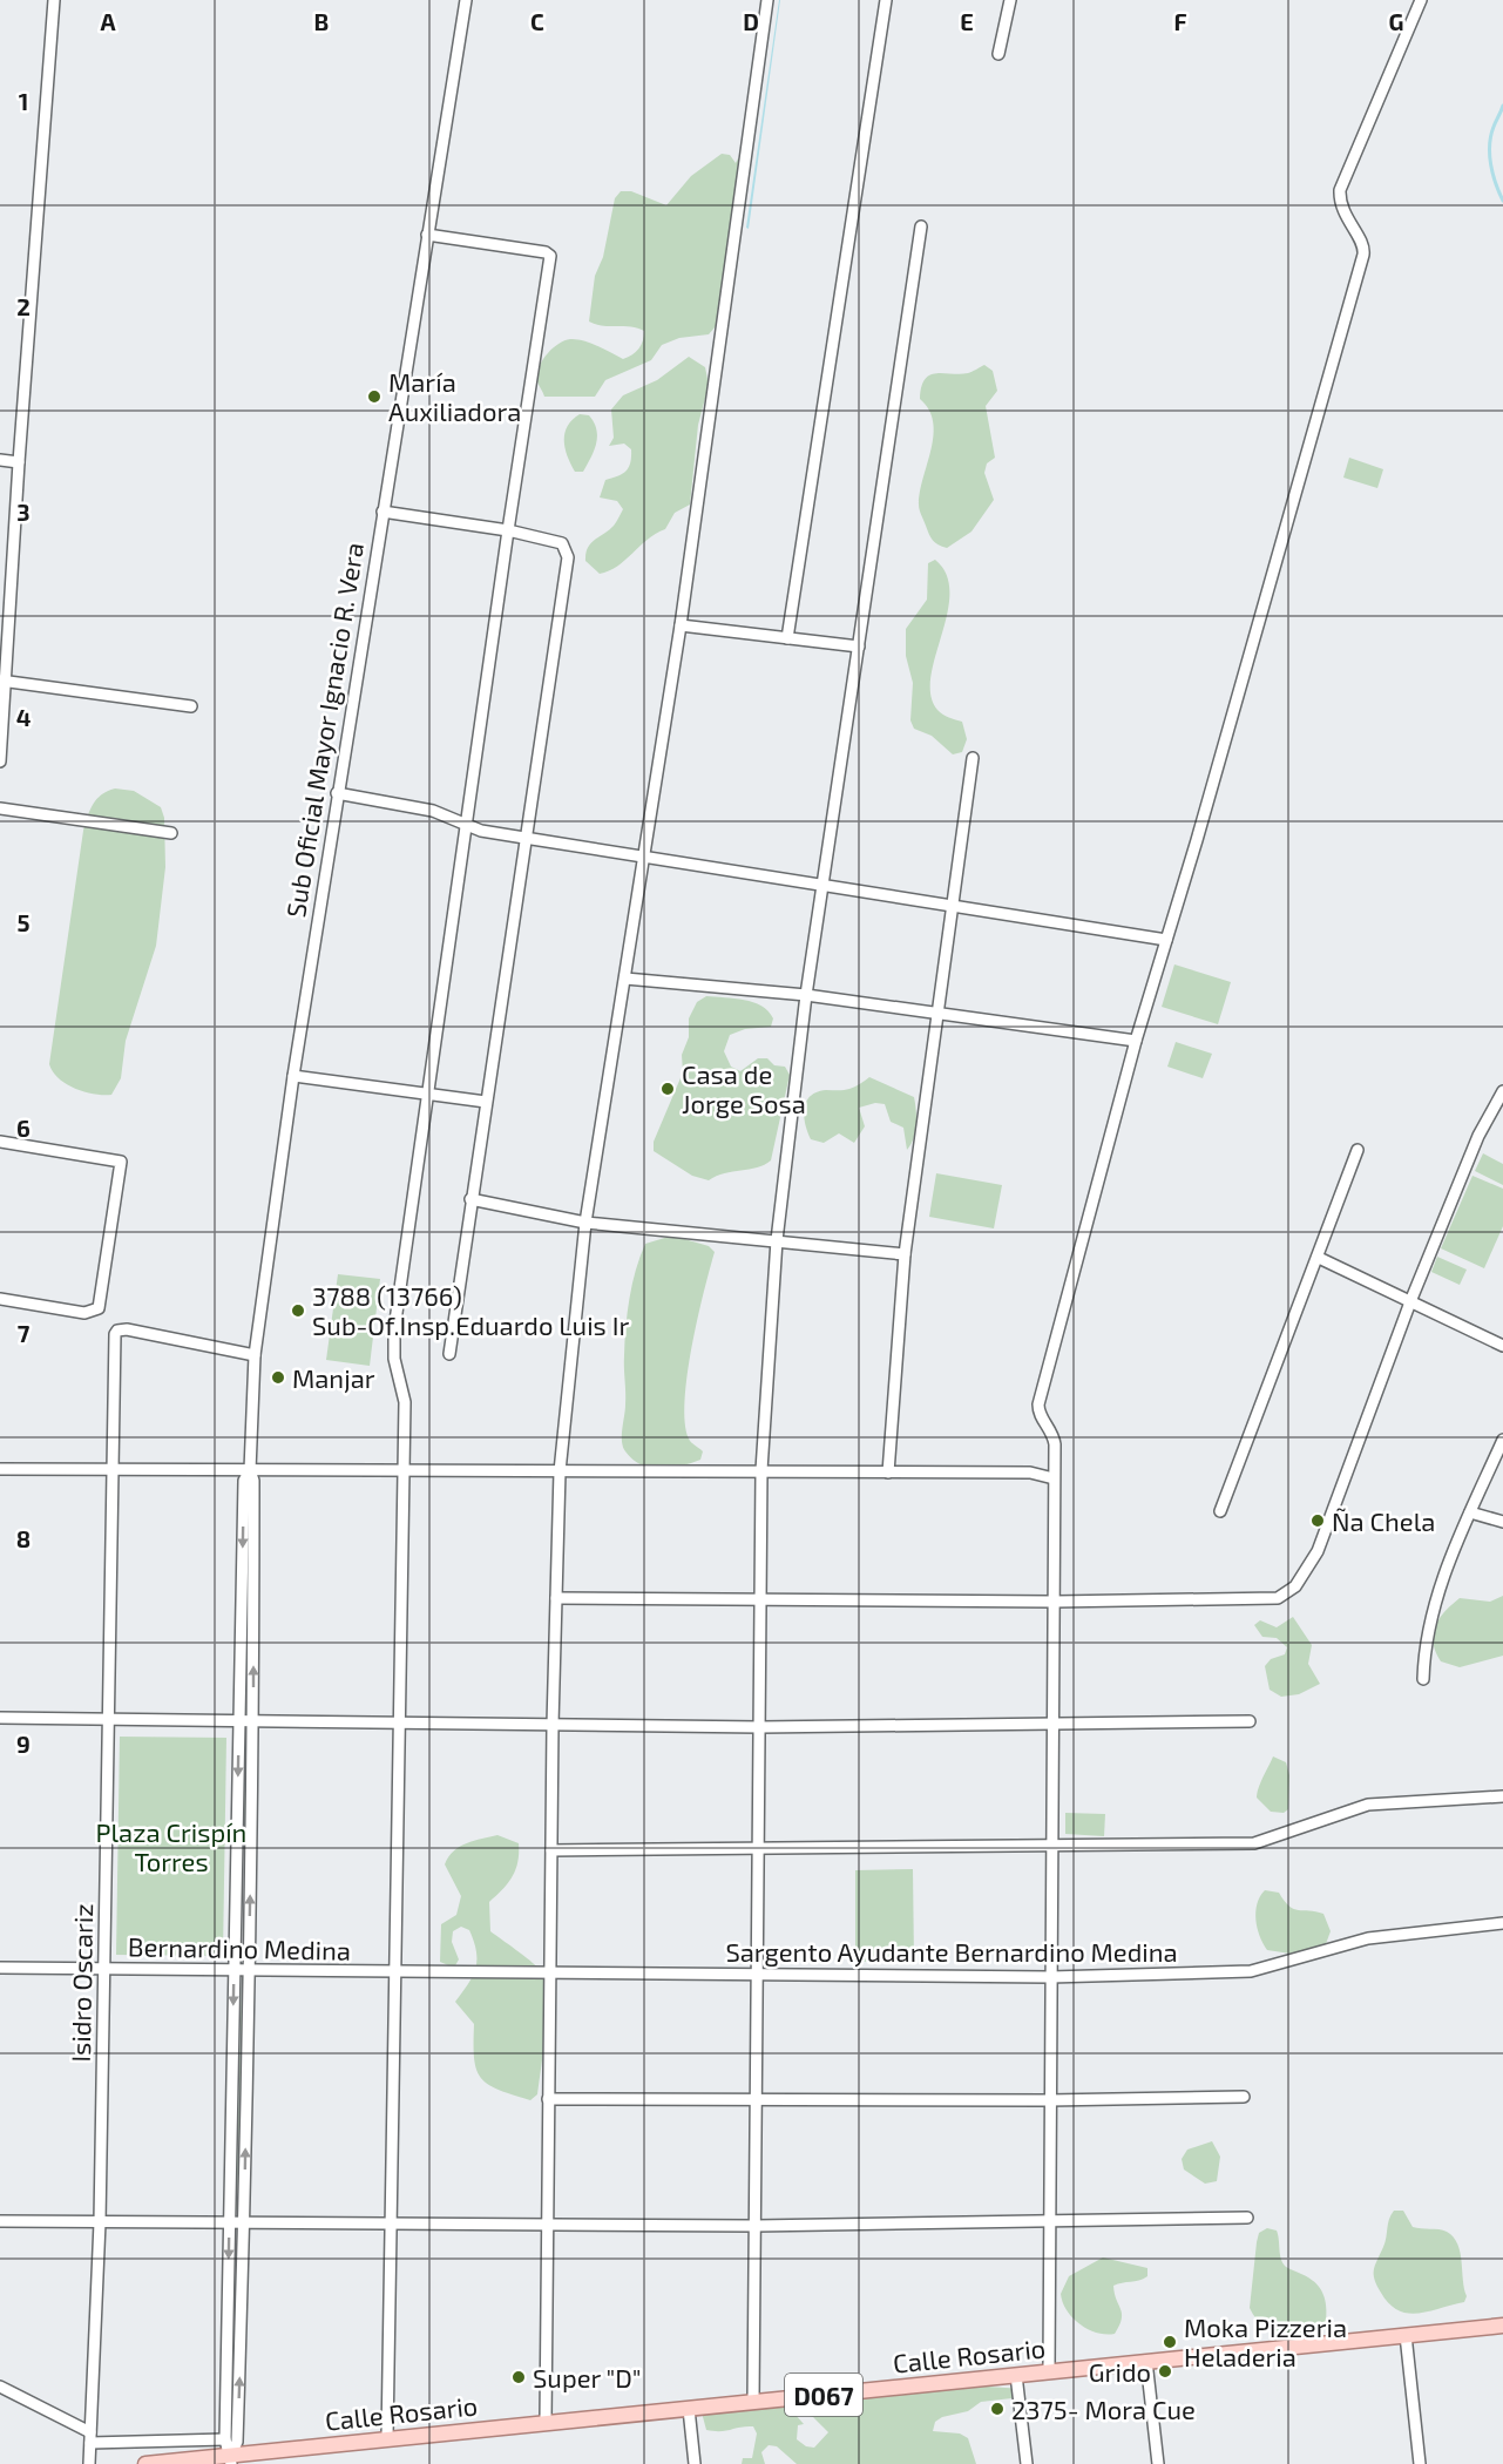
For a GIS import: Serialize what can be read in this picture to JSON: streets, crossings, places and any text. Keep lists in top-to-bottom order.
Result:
{
  "streets": {
    "main road": ["Calle Rosario", "D067"],
    "street": [
      "Sub Oficial Mayor Ignacio R. Vera",
      "Bernardino Medina",
      "Sargento Ayudante Bernardino Medina",
      "Isidro Oscariz"
    ]
  },
  "crossings": [
    ["Sub Oficial Mayor Ignacio R. Vera", "Isidro Oscariz"],
    ["Bernardino Medina", "Sargento Ayudante Bernardino Medina"],
    ["Bernardino Medina", "Isidro Oscariz"]
  ],
  "parks": ["Plaza Crispín Torres"],
  "places": [
    "María Auxiliadora",
    "Casa de Jorge Sosa",
    "3788 (13766) Sub-Of.Insp.Eduardo Luis Ir",
    "Manjar",
    "Ña Chela",
    "Moka Pizzeria Heladeria",
    "Grido",
    "Super \"D\"",
    "2375- Mora Cue"
  ],
  "grid": {
    "columns": [
      "A",
      "B",
      "C",
      "D",
      "E",
      "F",
      "G"
    ],
    "rows": [
      "1",
      "2",
      "3",
      "4",
      "5",
      "6",
      "7",
      "8",
      "9"
    ]
  }
}
